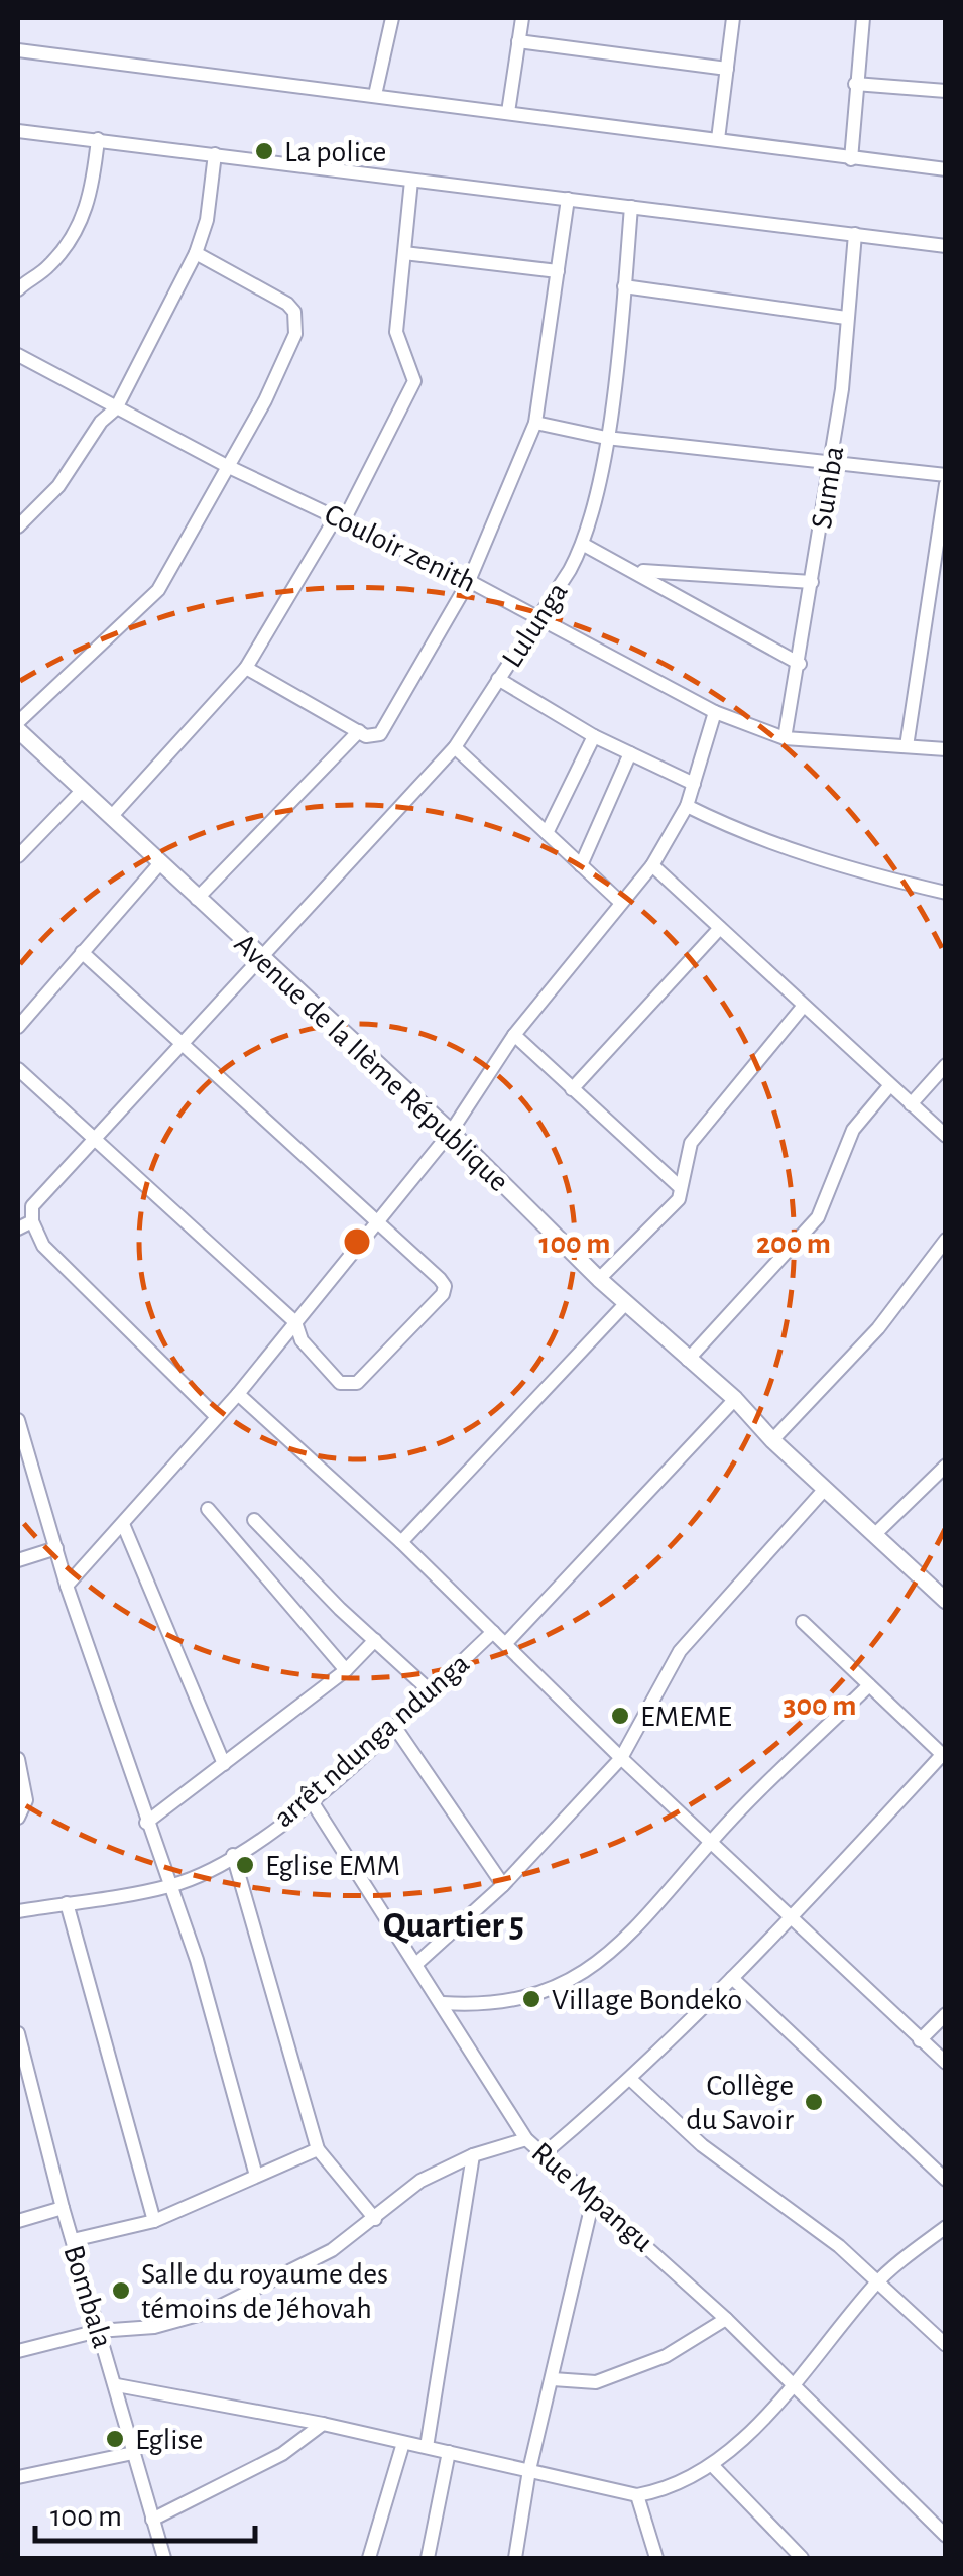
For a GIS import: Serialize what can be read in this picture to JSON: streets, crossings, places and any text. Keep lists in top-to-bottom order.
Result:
{
  "streets": {
    "street": [
      "Sumba",
      "Couloir zenith",
      "Lulunga",
      "Avenue de la IIème République",
      "arrêt ndunga ndunga",
      "Rue Mpangu",
      "Bombala"
    ]
  },
  "crossings": [
    ["Sumba", "Couloir zenith"],
    ["Couloir zenith", "Lulunga"],
    ["Lulunga", "Avenue de la IIème République"],
    ["arrêt ndunga ndunga", "Rue Mpangu"]
  ],
  "districts": ["Quartier 5"],
  "places": [
    "La police",
    "EMEME",
    "Eglise EMM",
    "Village Bondeko",
    "Collège du Savoir",
    "Salle du royaume des témoins de Jéhovah",
    "Eglise"
  ],
  "scale_bar": "100 m",
  "rings": ["100 m", "200 m", "300 m"]
}
